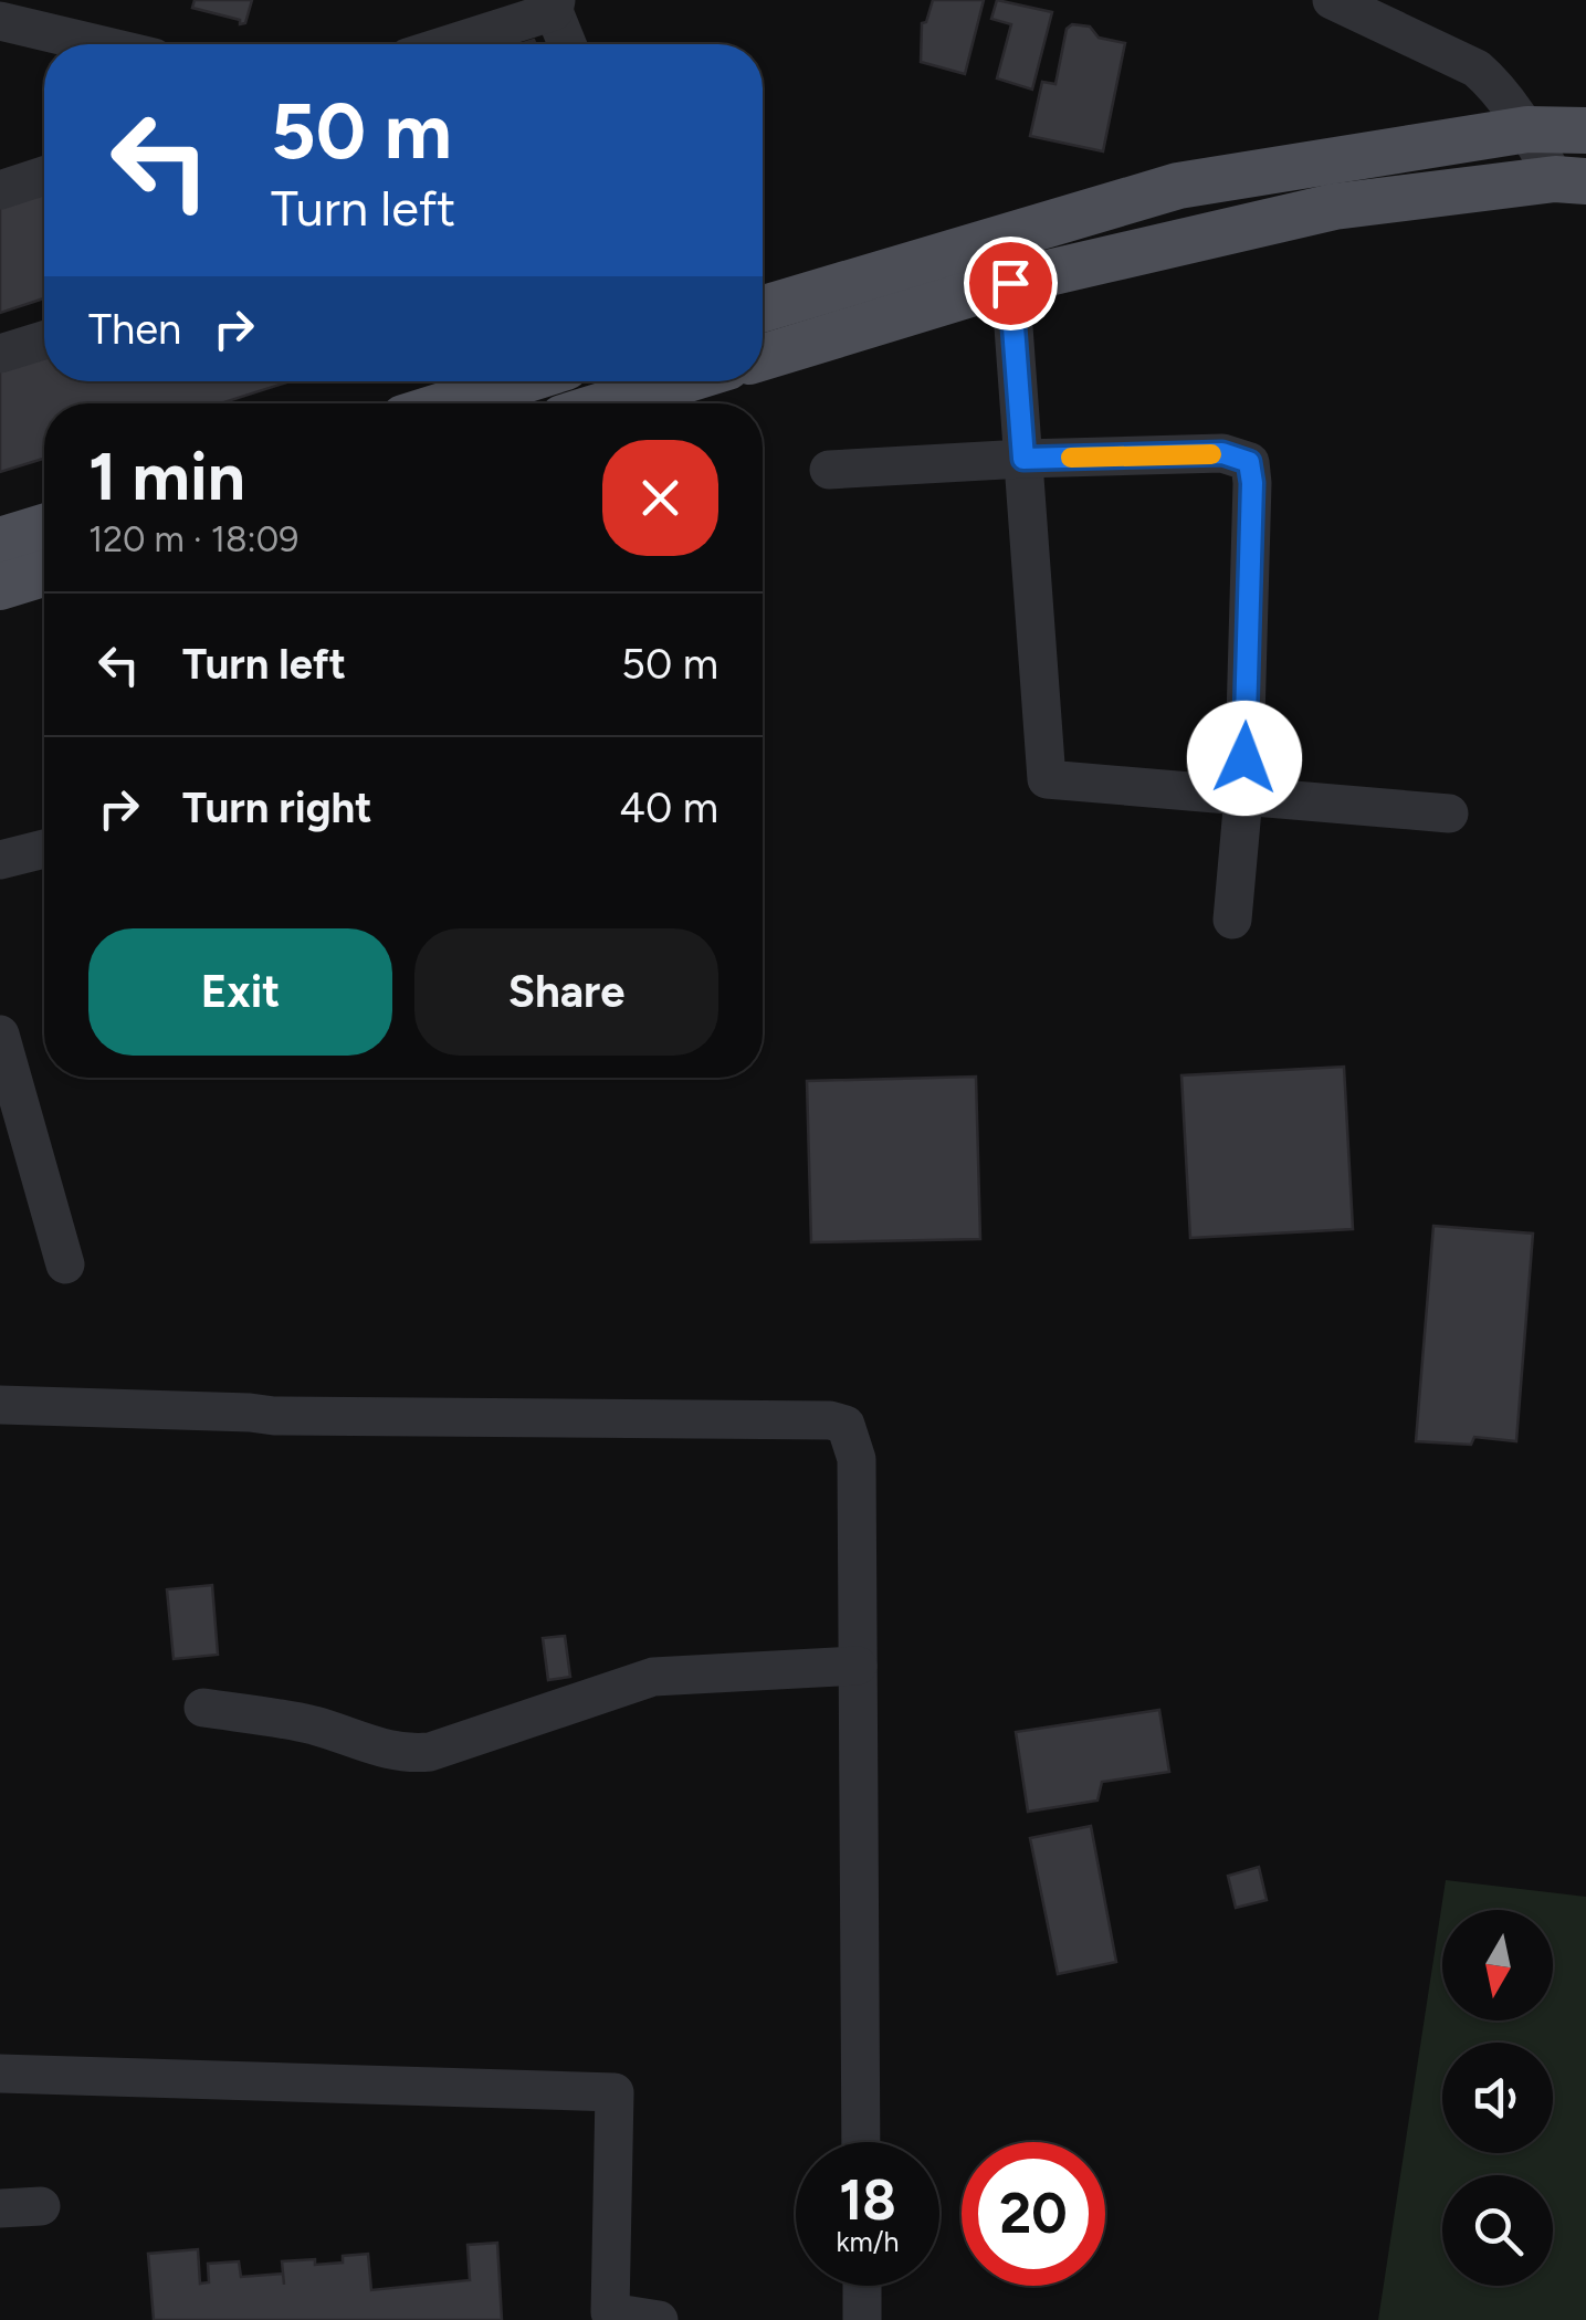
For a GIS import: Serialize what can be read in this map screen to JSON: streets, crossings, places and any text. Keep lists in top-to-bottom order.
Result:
{
  "north": "bottom",
  "page": {
    "turn": ["50 m", "Turn left"],
    "then": "Then",
    "heading": ["1 min", "120 m · 18:09"],
    "list": [
      {
        "name": "Turn left",
        "value": "50 m"
      },
      {
        "name": "Turn right",
        "value": "40 m"
      }
    ],
    "buttons": ["Exit", "Share"],
    "speed": "18 km/h",
    "limit": "20"
  }
}
